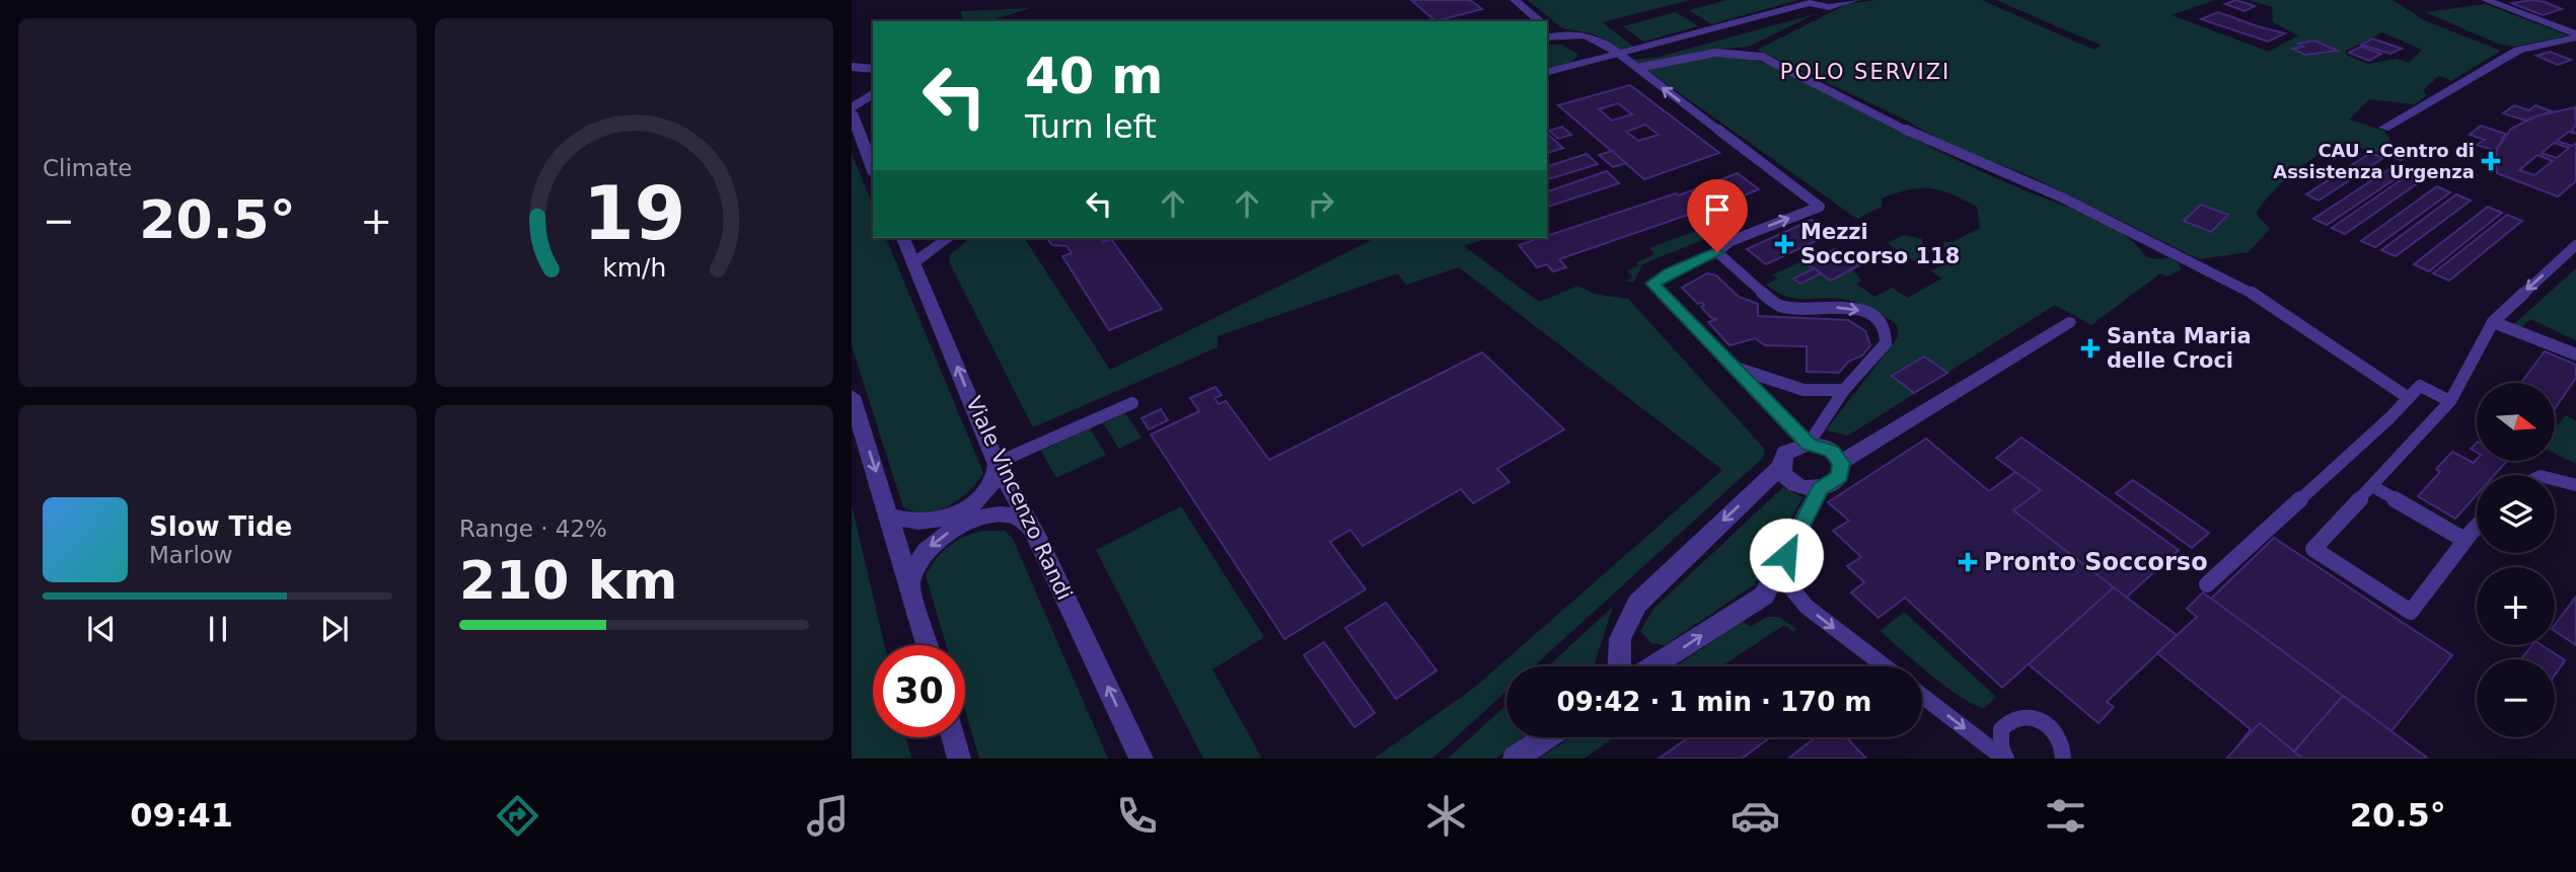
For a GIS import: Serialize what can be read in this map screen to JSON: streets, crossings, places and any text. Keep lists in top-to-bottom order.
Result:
{
  "streets": {
    "street": ["Viale Vincenzo Randi"]
  },
  "districts": ["POLO SERVIZI"],
  "places": {
    "health": [
      "CAU - Centro di Assistenza Urgenza",
      "Mezzi Soccorso 118",
      "Santa Maria delle Croci",
      "Pronto Soccorso"
    ]
  },
  "north": "right",
  "page": {
    "tile": [
      "Climate",
      ["Range · 42%", "210 km"]
    ],
    "turn": ["40 m", "Turn left"],
    "heat": ["−", "20.5°", "+"],
    "map_buttons": ["+", "−"],
    "song": ["Slow Tide", "Marlow"],
    "limit": "30",
    "trip": "09:42 · 1 min · 170 m",
    "tabs": ["09:41", "20.5°"],
    "gauge": ["19", "km/h"]
  }
}
